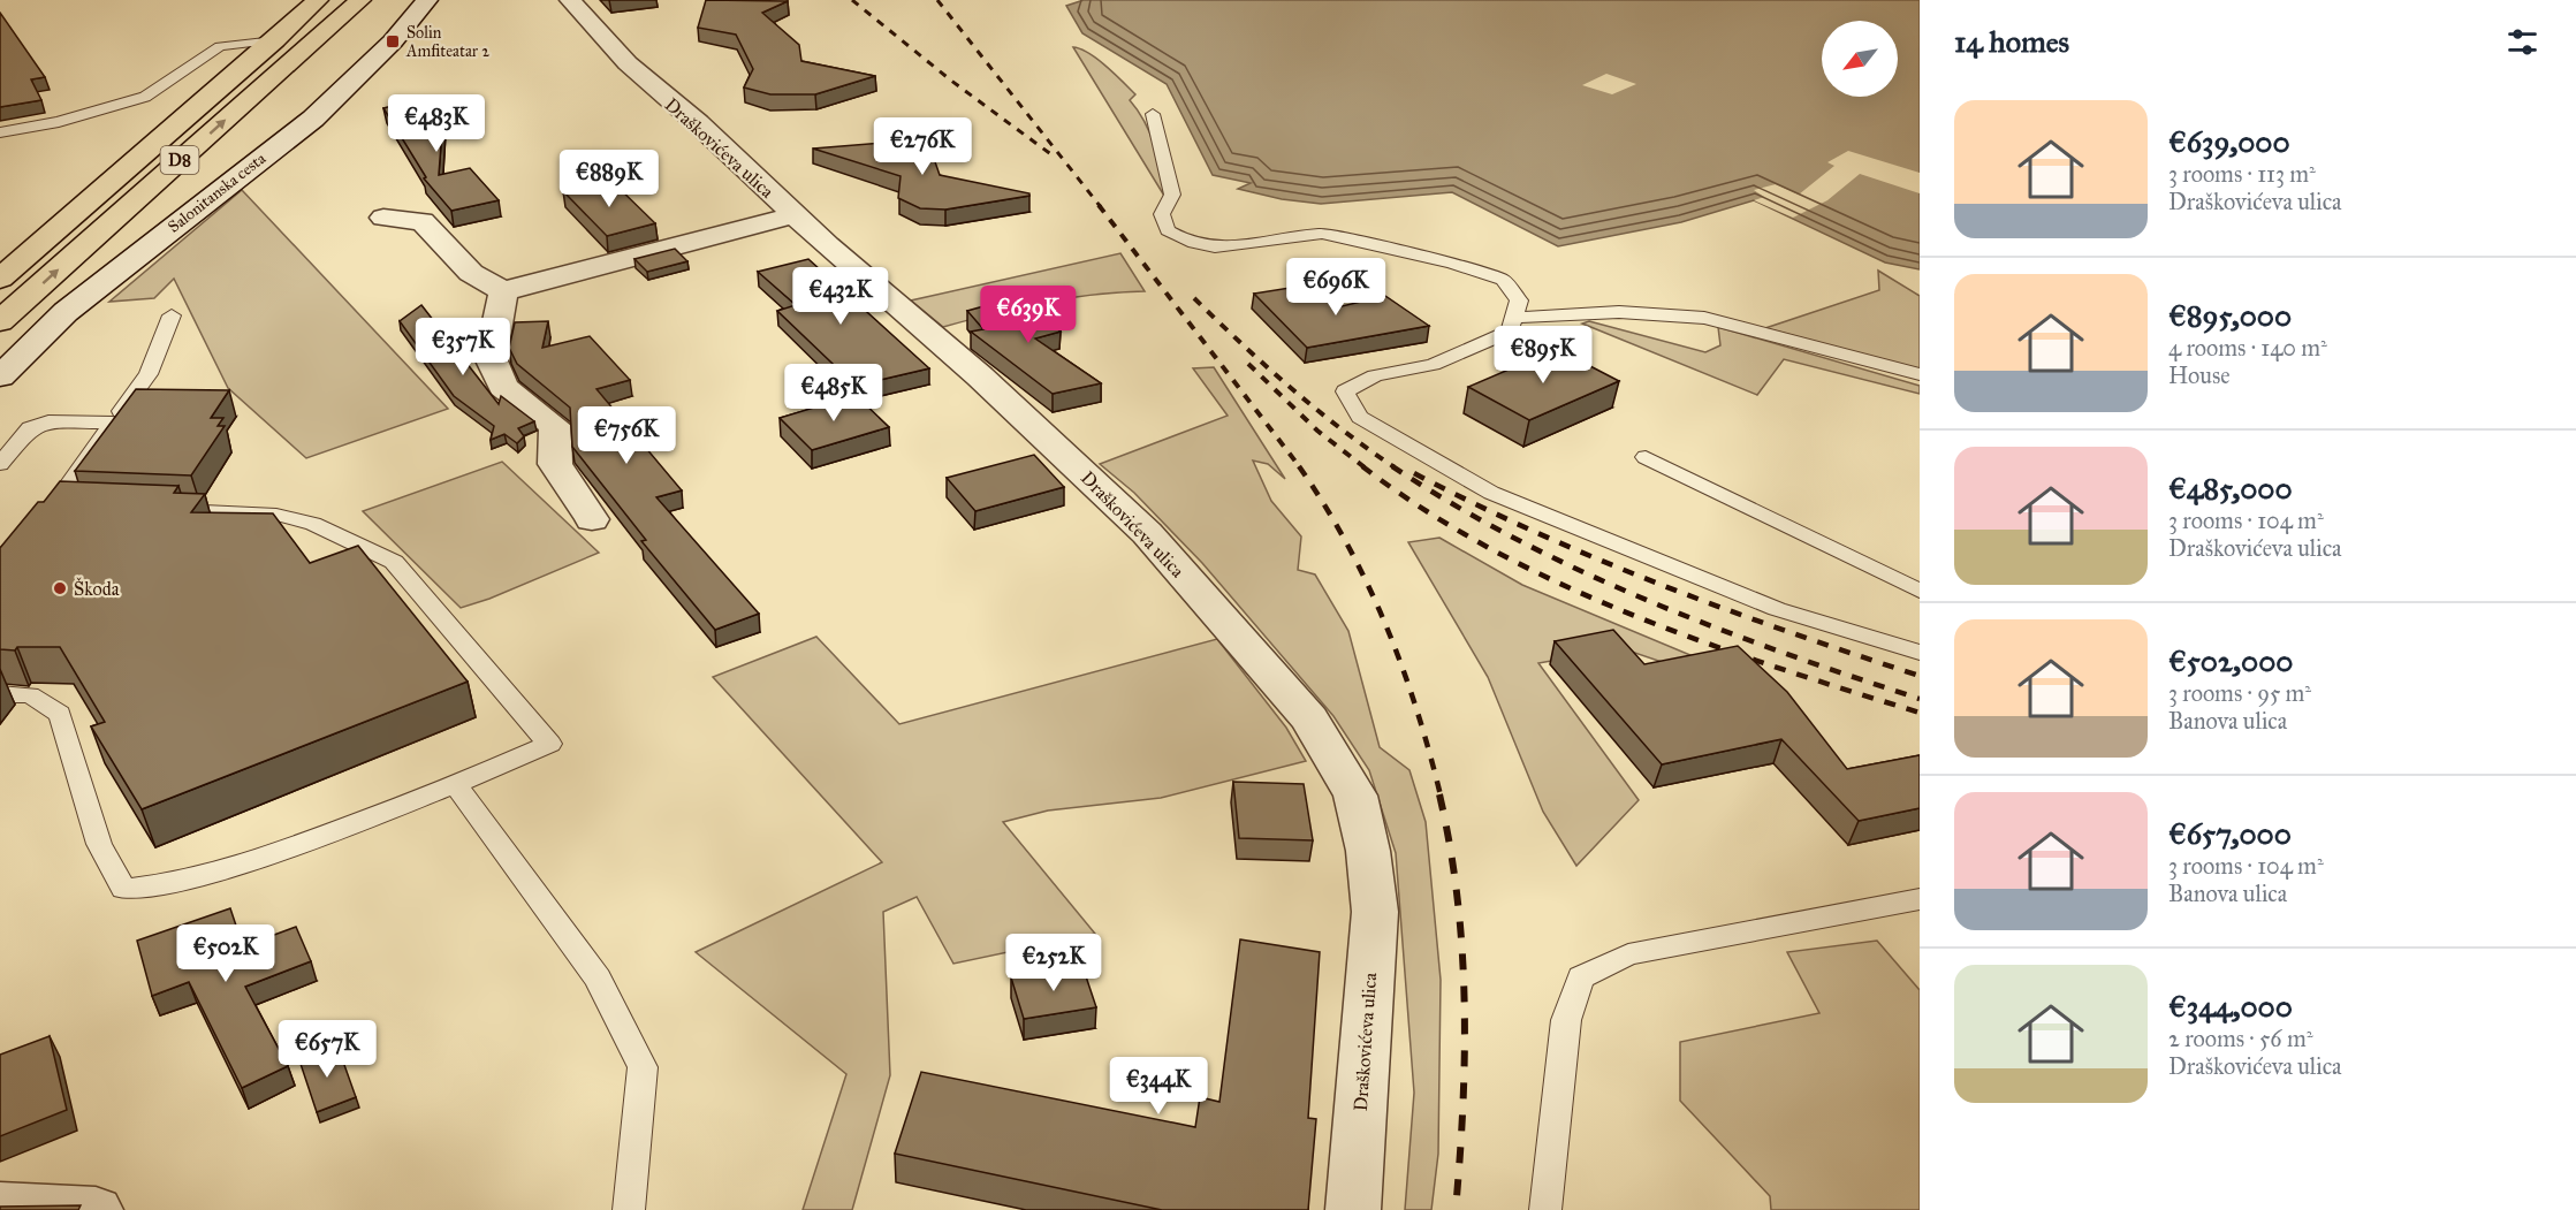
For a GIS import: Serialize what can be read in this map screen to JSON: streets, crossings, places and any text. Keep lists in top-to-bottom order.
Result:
{
  "streets": {
    "highway": ["D8"],
    "street": ["Draškovićeva ulica", "Salonitanska cesta"]
  },
  "places": {
    "transit": ["Solin Amfiteatar 2"],
    "other": ["Škoda"]
  },
  "north": "bottom left",
  "page": {
    "heading": "14 homes",
    "list": [
      {
        "name": "€639,000",
        "note": "3 rooms · 113 m² · Draškovićeva ulica"
      },
      {
        "name": "€895,000",
        "note": "4 rooms · 140 m² · House"
      },
      {
        "name": "€485,000",
        "note": "3 rooms · 104 m² · Draškovićeva ulica"
      },
      {
        "name": "€502,000",
        "note": "3 rooms · 95 m² · Banova ulica"
      },
      {
        "name": "€657,000",
        "note": "3 rooms · 104 m² · Banova ulica"
      },
      {
        "name": "€344,000",
        "note": "2 rooms · 56 m² · Draškovićeva ulica"
      }
    ],
    "price": [
      "€483K",
      "€276K",
      "€889K",
      "€696K",
      "€432K",
      "€639K",
      "€357K",
      "€895K",
      "€485K",
      "€756K",
      "€502K",
      "€252K",
      "€657K",
      "€344K"
    ]
  }
}
